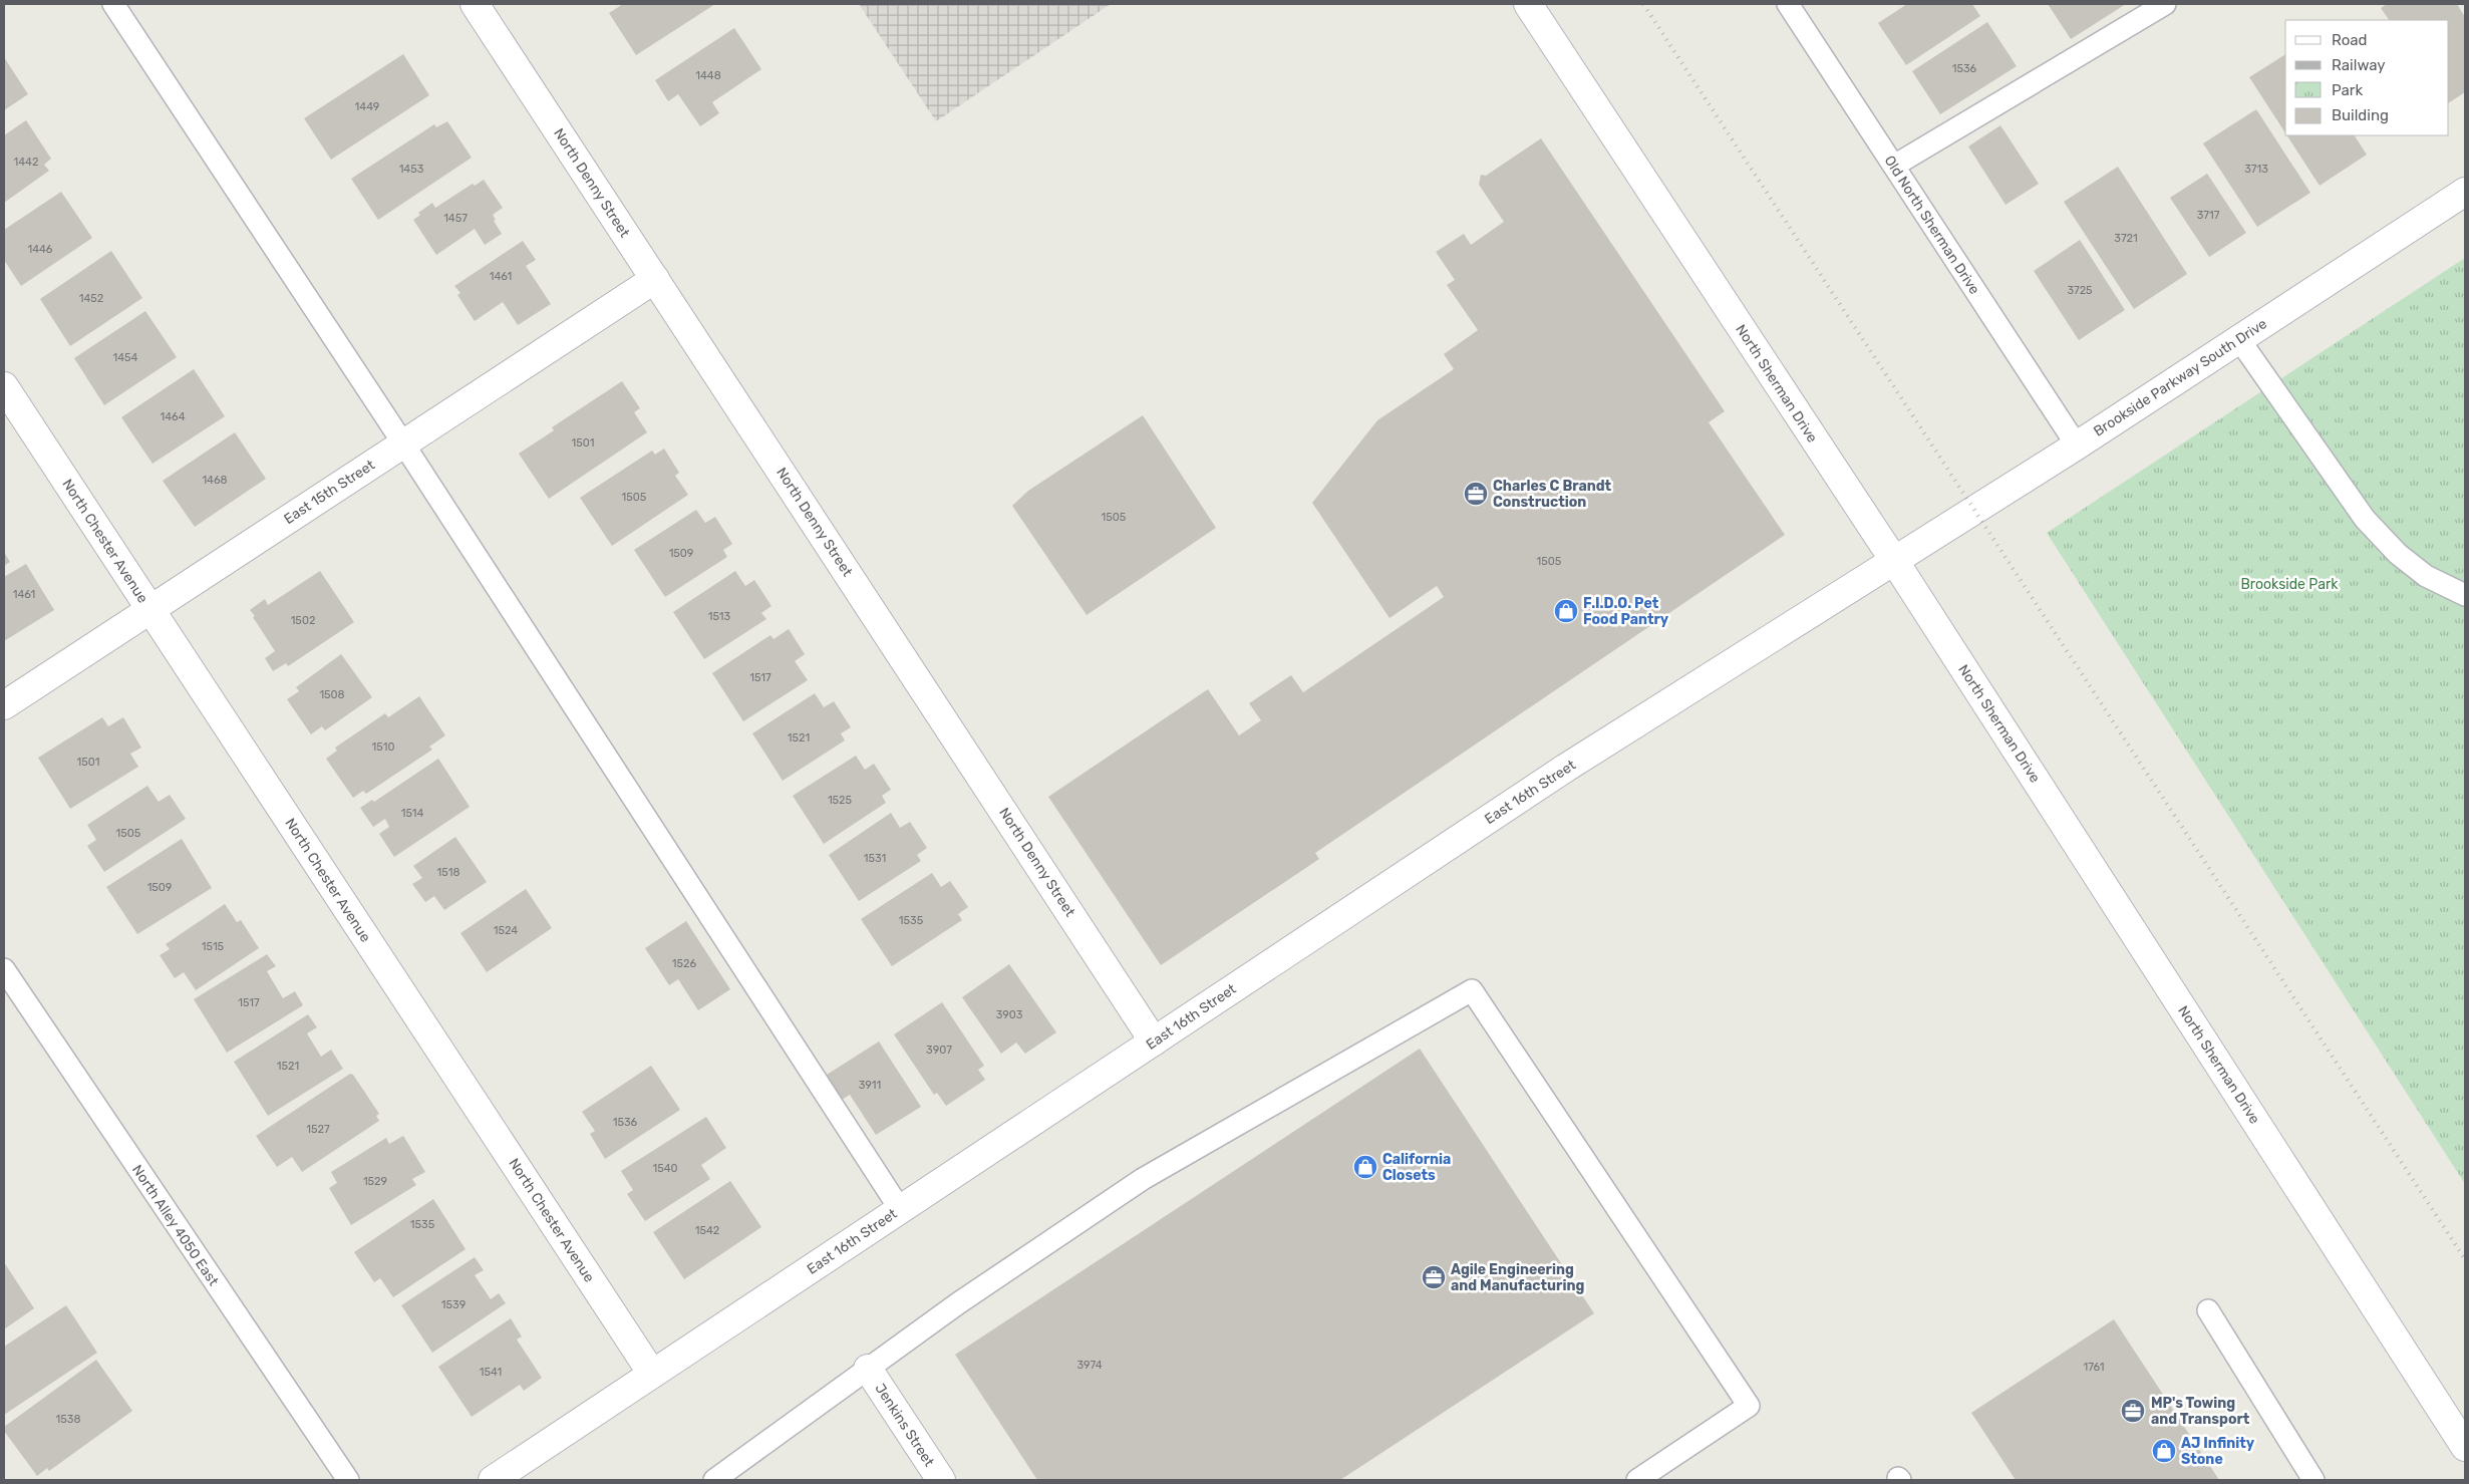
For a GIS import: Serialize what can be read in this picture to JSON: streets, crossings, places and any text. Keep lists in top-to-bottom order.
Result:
{
  "streets": {
    "main road": [
      "North Denny Street",
      "Brookside Parkway South Drive",
      "North Sherman Drive",
      "East 15th Street",
      "North Chester Avenue",
      "East 16th Street",
      "Jenkins Street"
    ],
    "lane": ["Old North Sherman Drive", "North Alley 4050 East"]
  },
  "crossings": [
    ["North Denny Street", "East 15th Street"],
    ["North Denny Street", "East 16th Street"],
    ["Old North Sherman Drive", "Brookside Parkway South Drive"],
    ["Brookside Parkway South Drive", "North Sherman Drive"],
    ["Brookside Parkway South Drive", "East 16th Street"],
    ["North Sherman Drive", "East 16th Street"],
    ["East 15th Street", "North Chester Avenue"],
    ["North Chester Avenue", "East 16th Street"]
  ],
  "parks": ["Brookside Park"],
  "places": {
    "office": ["Charles C Brandt Construction", "Agile Engineering and Manufacturing", "MP's Towing and Transport"],
    "shop": ["F.I.D.O. Pet Food Pantry", "California Closets", "AJ Infinity Stone"]
  },
  "house_numbers": [
    "1536",
    "1448",
    "1449",
    "1442",
    "1453",
    "3713",
    "3717",
    "1457",
    "3721",
    "1446",
    "1461",
    "3725",
    "1452",
    "1454",
    "1464",
    "1501",
    "1468",
    "1505",
    "1505",
    "1509",
    "1505",
    "1461",
    "1513",
    "1502",
    "1517",
    "1508",
    "1521",
    "1510",
    "1501",
    "1525",
    "1514",
    "1505",
    "1531",
    "1518",
    "1509",
    "1535",
    "1524",
    "1515",
    "1526",
    "1517",
    "3903",
    "3907",
    "1521",
    "3911",
    "1536",
    "1527",
    "1540",
    "1529",
    "1535",
    "1542",
    "1539",
    "3974",
    "1761",
    "1541",
    "1538"
  ],
  "legend": [
    "Road",
    "Railway",
    "Park",
    "Building"
  ]
}
